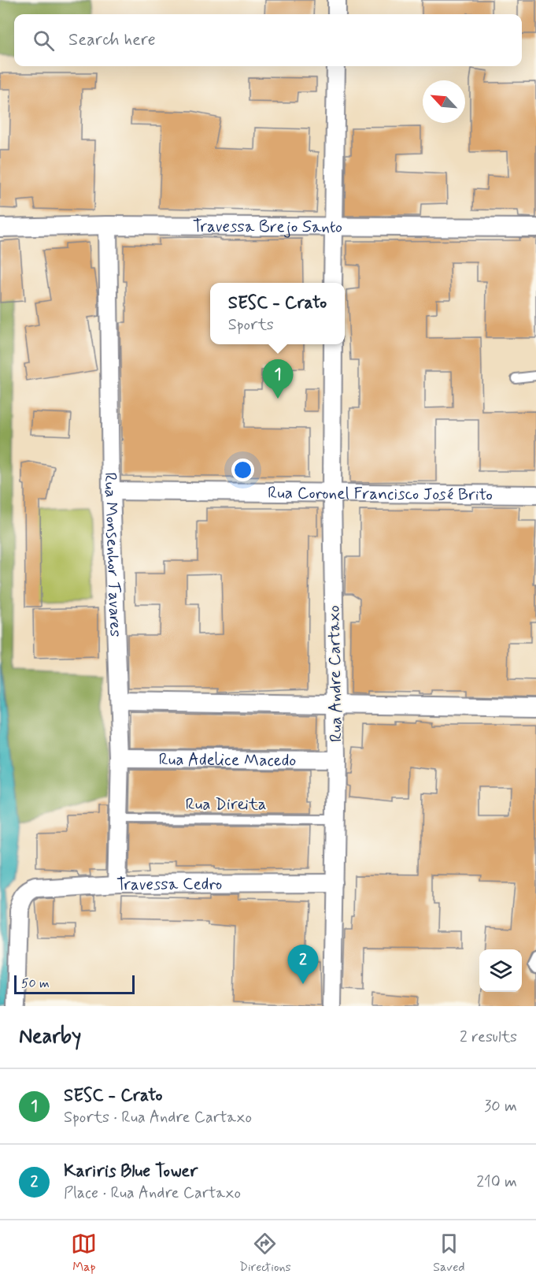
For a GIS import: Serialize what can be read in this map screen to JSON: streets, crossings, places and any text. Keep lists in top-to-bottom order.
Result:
{
  "streets": {
    "street": [
      "Travessa Brejo Santo",
      "Rua Coronel Francisco José Brito",
      "Rua Monsenhor Tavares",
      "Rua Andre Cartaxo",
      "Rua Adelice Macedo",
      "Travessa Cedro"
    ],
    "lane": ["Rua Direita"]
  },
  "crossings": [
    ["Travessa Brejo Santo", "Rua Monsenhor Tavares"],
    ["Rua Coronel Francisco José Brito", "Rua Monsenhor Tavares"],
    ["Rua Coronel Francisco José Brito", "Rua Andre Cartaxo"],
    ["Rua Monsenhor Tavares", "Rua Adelice Macedo"],
    ["Rua Monsenhor Tavares", "Rua Direita"],
    ["Rua Monsenhor Tavares", "Travessa Cedro"],
    ["Rua Andre Cartaxo", "Rua Adelice Macedo"],
    ["Rua Andre Cartaxo", "Rua Direita"],
    ["Rua Andre Cartaxo", "Travessa Cedro"]
  ],
  "scale_bar": "50 m",
  "north": "top left",
  "page": {
    "search": "Search here",
    "popup": ["SESC - Crato", "Sports"],
    "pins": ["1", "2"],
    "scale": "50 m",
    "heading": ["Nearby", "2 results"],
    "list": [
      {
        "mark": "1",
        "name": "SESC - Crato",
        "note": "Sports · Rua Andre Cartaxo",
        "value": "30 m"
      },
      {
        "mark": "2",
        "name": "Kariris Blue Tower",
        "note": "Place · Rua Andre Cartaxo",
        "value": "210 m"
      }
    ],
    "nav": ["Map", "Directions", "Saved"]
  }
}
